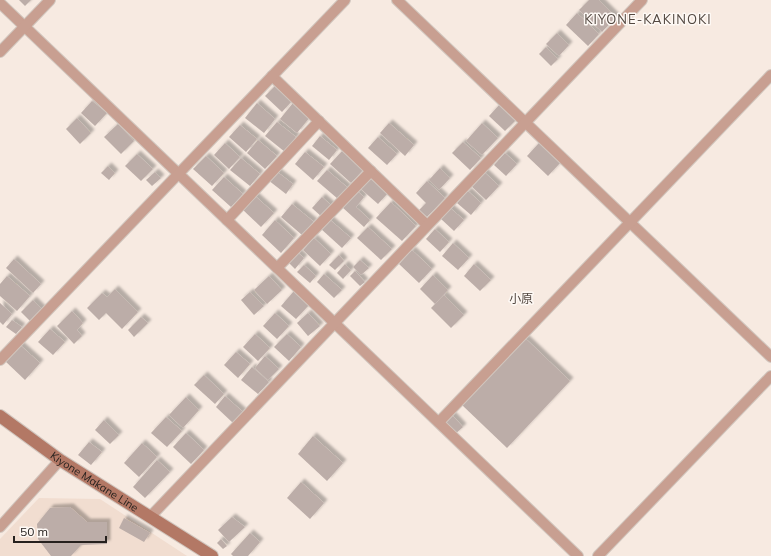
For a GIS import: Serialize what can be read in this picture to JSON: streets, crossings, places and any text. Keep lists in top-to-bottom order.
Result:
{
  "streets": {
    "main road": ["Kiyone Makane Line"]
  },
  "districts": ["KIYONE-KAKINOKI", "小原"],
  "scale_bar": "50 m"
}
